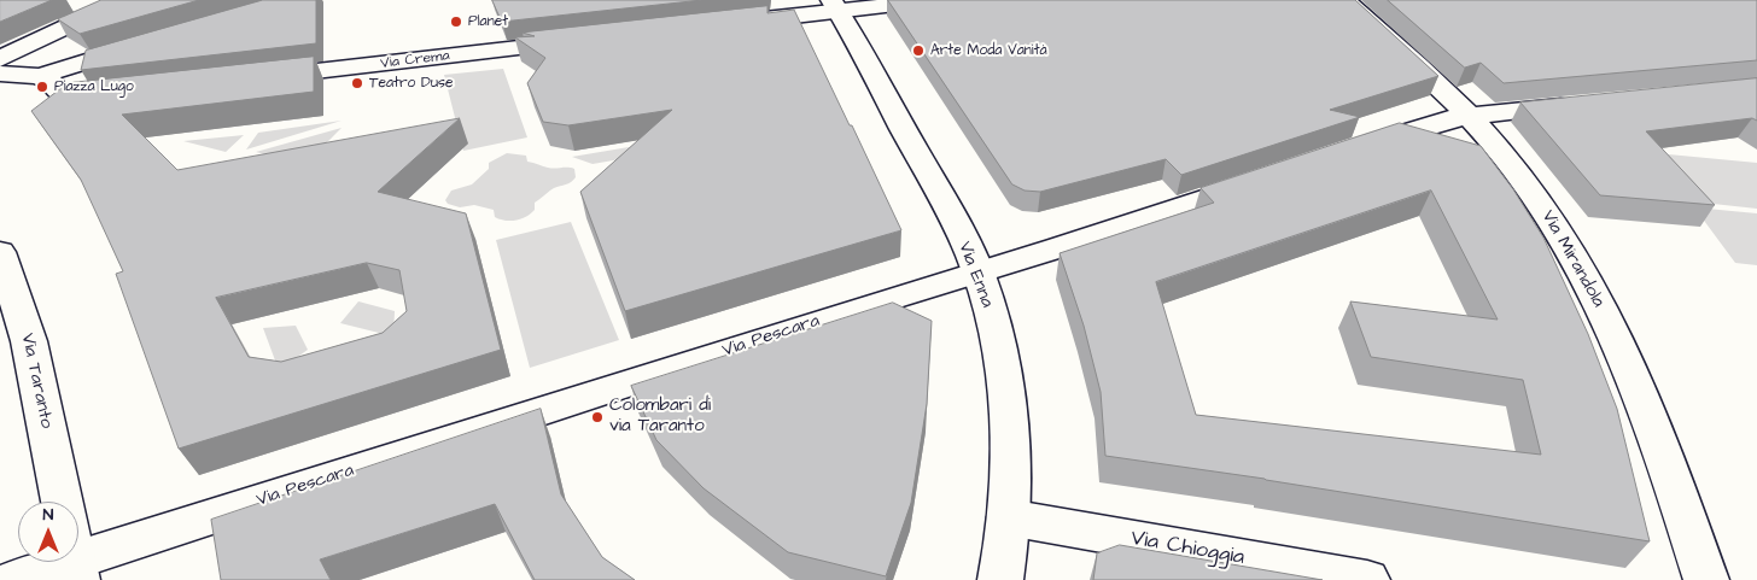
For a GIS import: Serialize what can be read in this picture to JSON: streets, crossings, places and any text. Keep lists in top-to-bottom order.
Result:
{
  "streets": {
    "street": [
      "Via Crema",
      "Via Mirandola",
      "Via Enna",
      "Via Pescara",
      "Via Taranto",
      "Via Chioggia"
    ]
  },
  "crossings": [
    ["Via Enna", "Via Pescara"],
    ["Via Enna", "Via Chioggia"]
  ],
  "places": [
    "Planet",
    "Arte Moda Vanità",
    "Teatro Duse",
    "Piazza Lugo",
    "Colombari di via Taranto"
  ],
  "north": "top"
}
